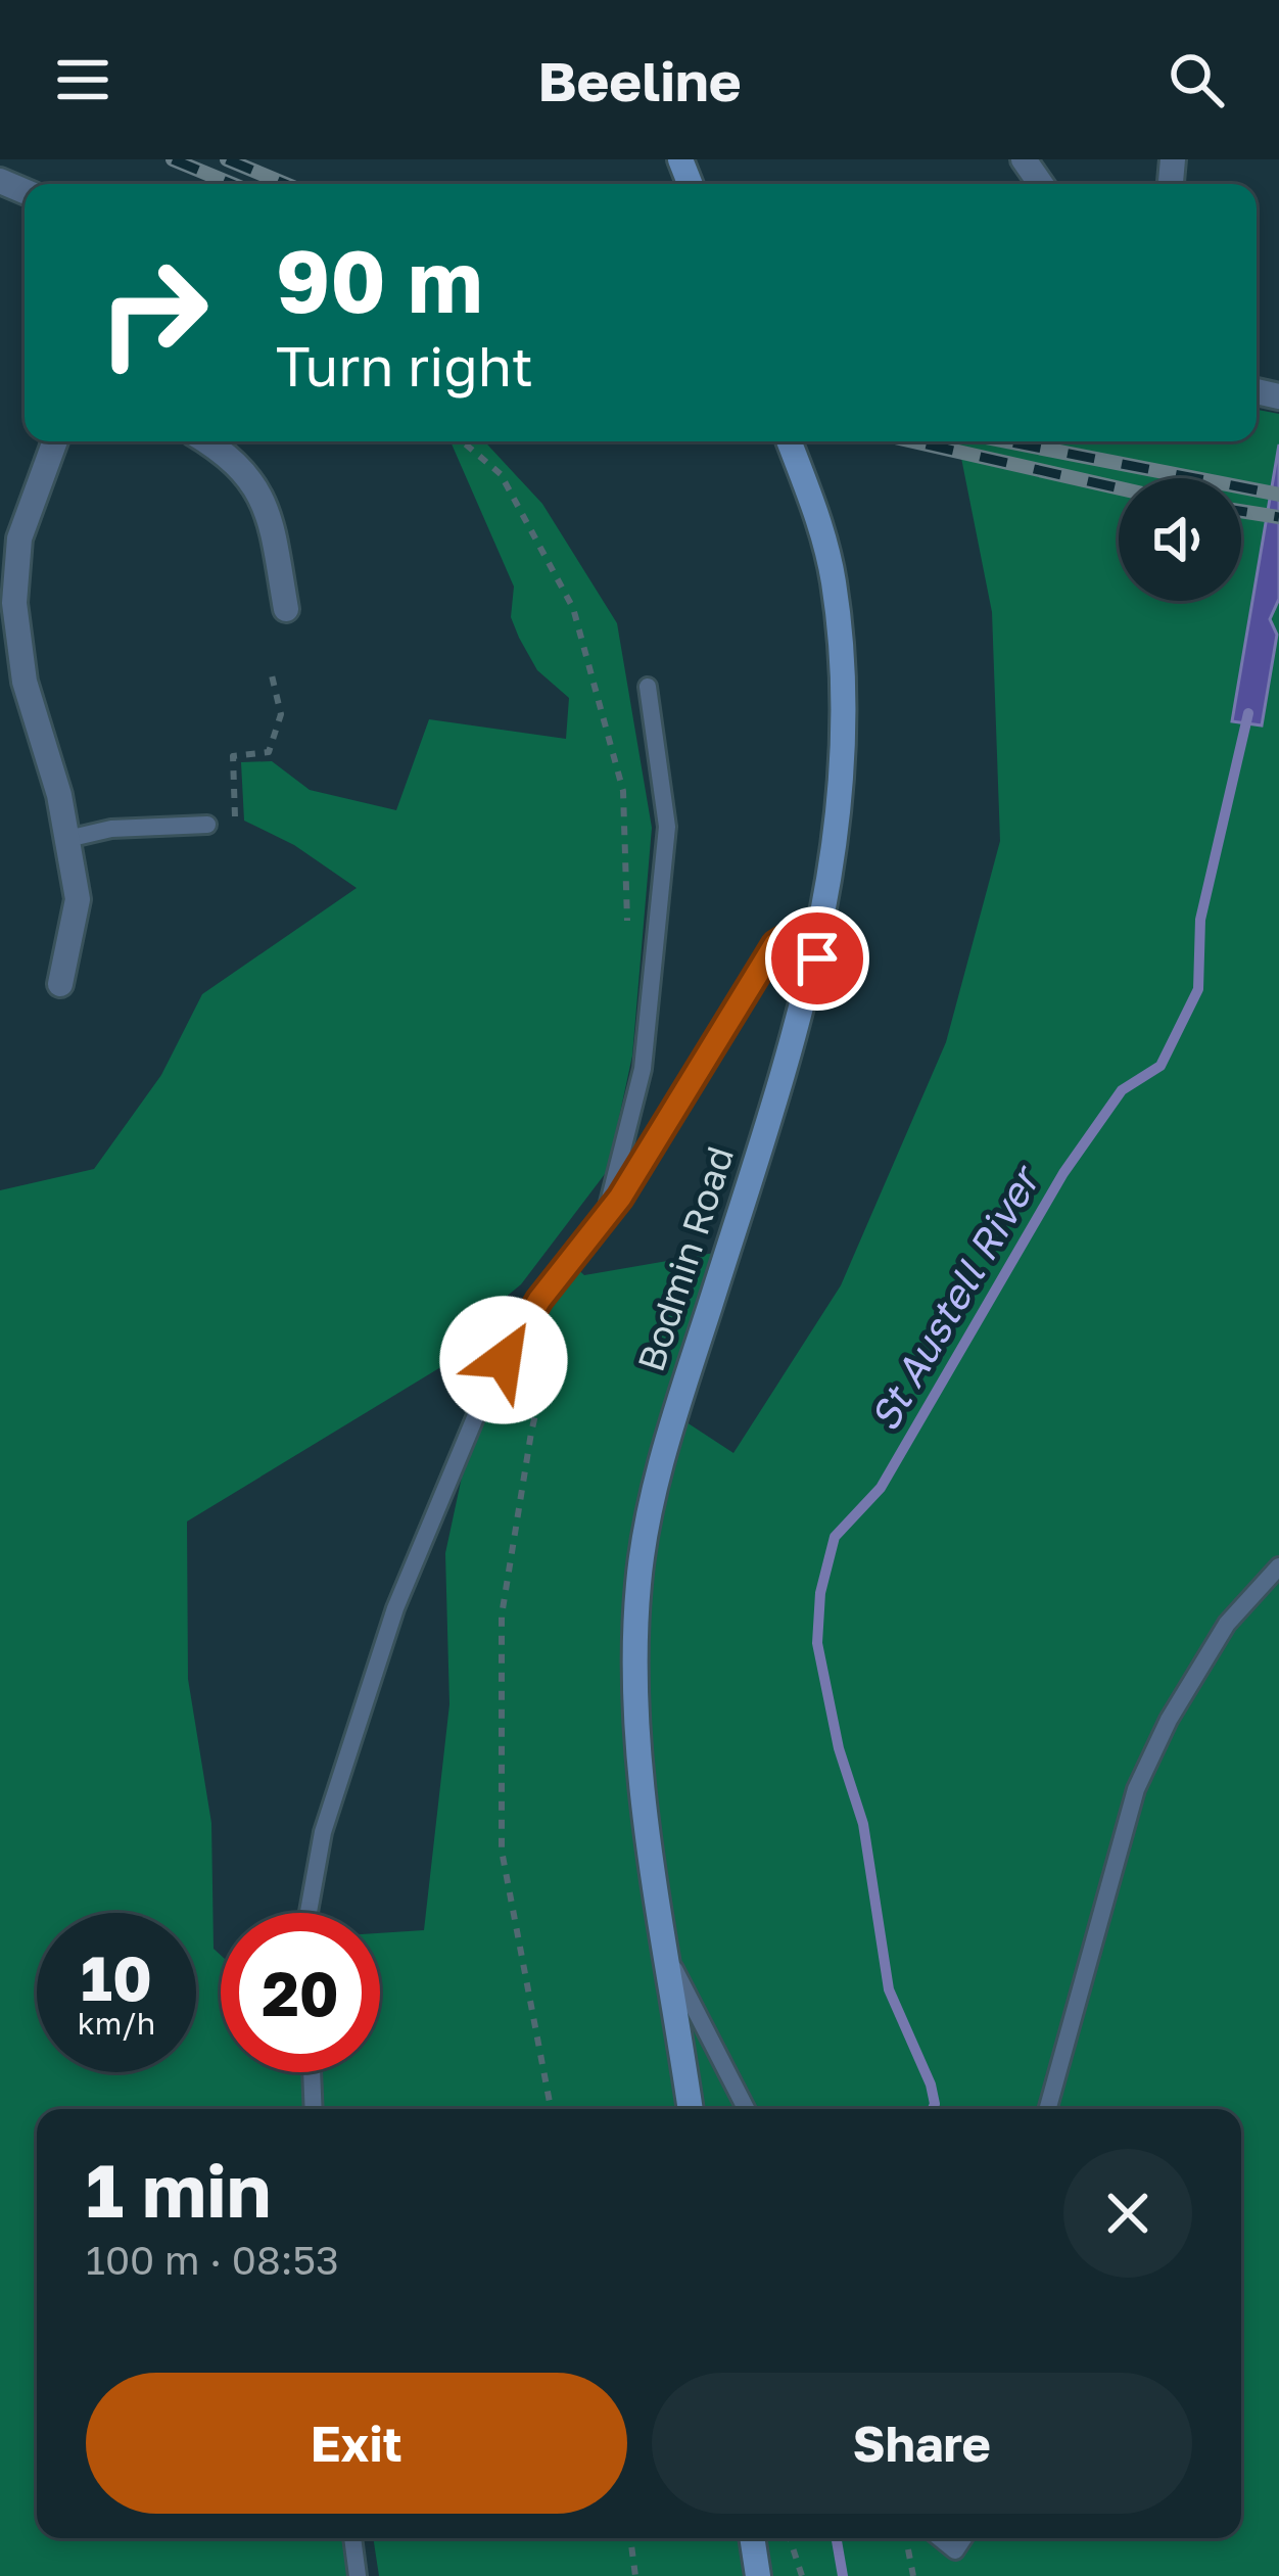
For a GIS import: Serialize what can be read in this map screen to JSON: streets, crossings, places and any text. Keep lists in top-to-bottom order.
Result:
{
  "streets": {
    "main road": ["Bodmin Road"]
  },
  "water": ["St Austell River"],
  "page": {
    "header": "Beeline",
    "turn": ["90 m", "Turn right"],
    "speed": "10 km/h",
    "limit": "20",
    "heading": ["1 min", "100 m · 08:53"],
    "buttons": ["Exit", "Share"]
  }
}
